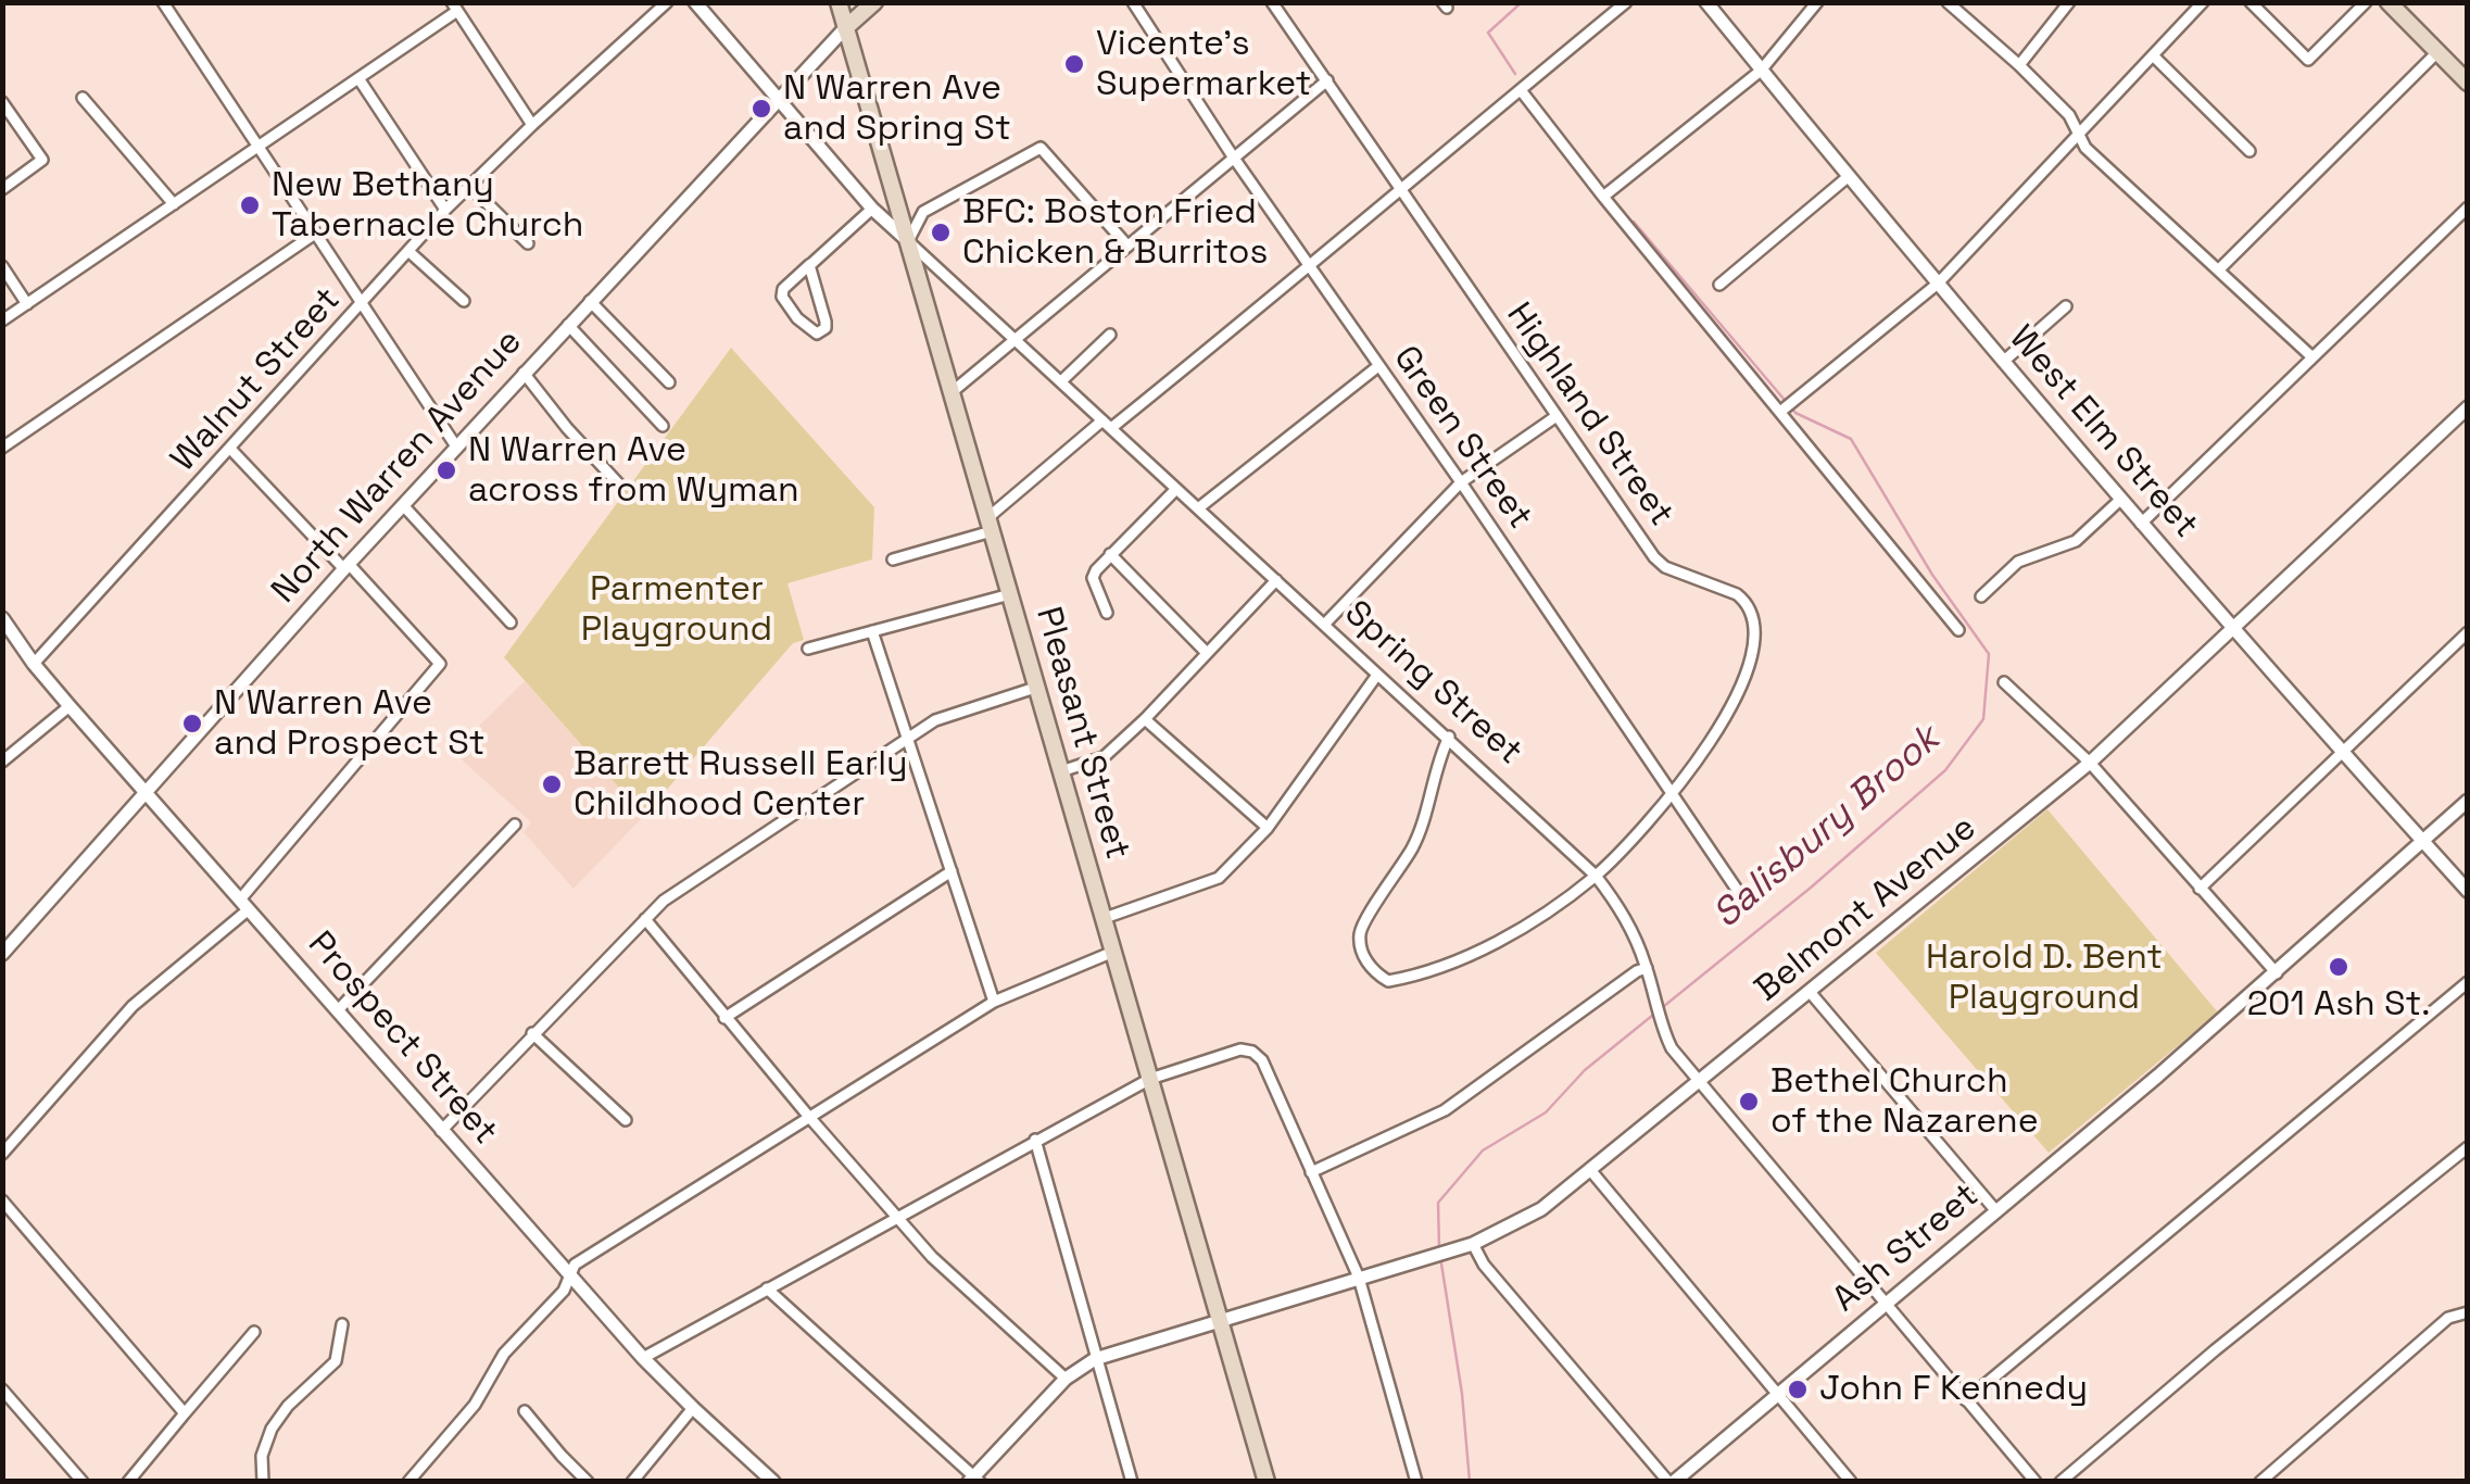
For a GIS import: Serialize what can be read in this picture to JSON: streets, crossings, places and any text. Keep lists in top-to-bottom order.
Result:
{
  "streets": {
    "main road": ["Pleasant Street"],
    "street": [
      "Walnut Street",
      "Highland Street",
      "West Elm Street",
      "Green Street",
      "North Warren Avenue",
      "Spring Street",
      "Belmont Avenue",
      "Prospect Street",
      "Ash Street"
    ]
  },
  "crossings": [
    ["Walnut Street", "Prospect Street"],
    ["Highland Street", "Green Street"],
    ["Highland Street", "Spring Street"],
    ["West Elm Street", "Belmont Avenue"],
    ["West Elm Street", "Ash Street"],
    ["North Warren Avenue", "Spring Street"],
    ["North Warren Avenue", "Pleasant Street"],
    ["North Warren Avenue", "Prospect Street"],
    ["Spring Street", "Pleasant Street"],
    ["Spring Street", "Belmont Avenue"],
    ["Spring Street", "Ash Street"],
    ["Pleasant Street", "Belmont Avenue"]
  ],
  "water": ["Salisbury Brook"],
  "parks": ["Parmenter Playground", "Harold D. Bent Playground"],
  "places": [
    "Vicente's Supermarket",
    "N Warren Ave and Spring St",
    "New Bethany Tabernacle Church",
    "BFC: Boston Fried Chicken & Burritos",
    "N Warren Ave across from Wyman",
    "N Warren Ave and Prospect St",
    "Barrett Russell Early Childhood Center",
    "201 Ash St.",
    "Bethel Church of the Nazarene",
    "John F Kennedy"
  ]
}
